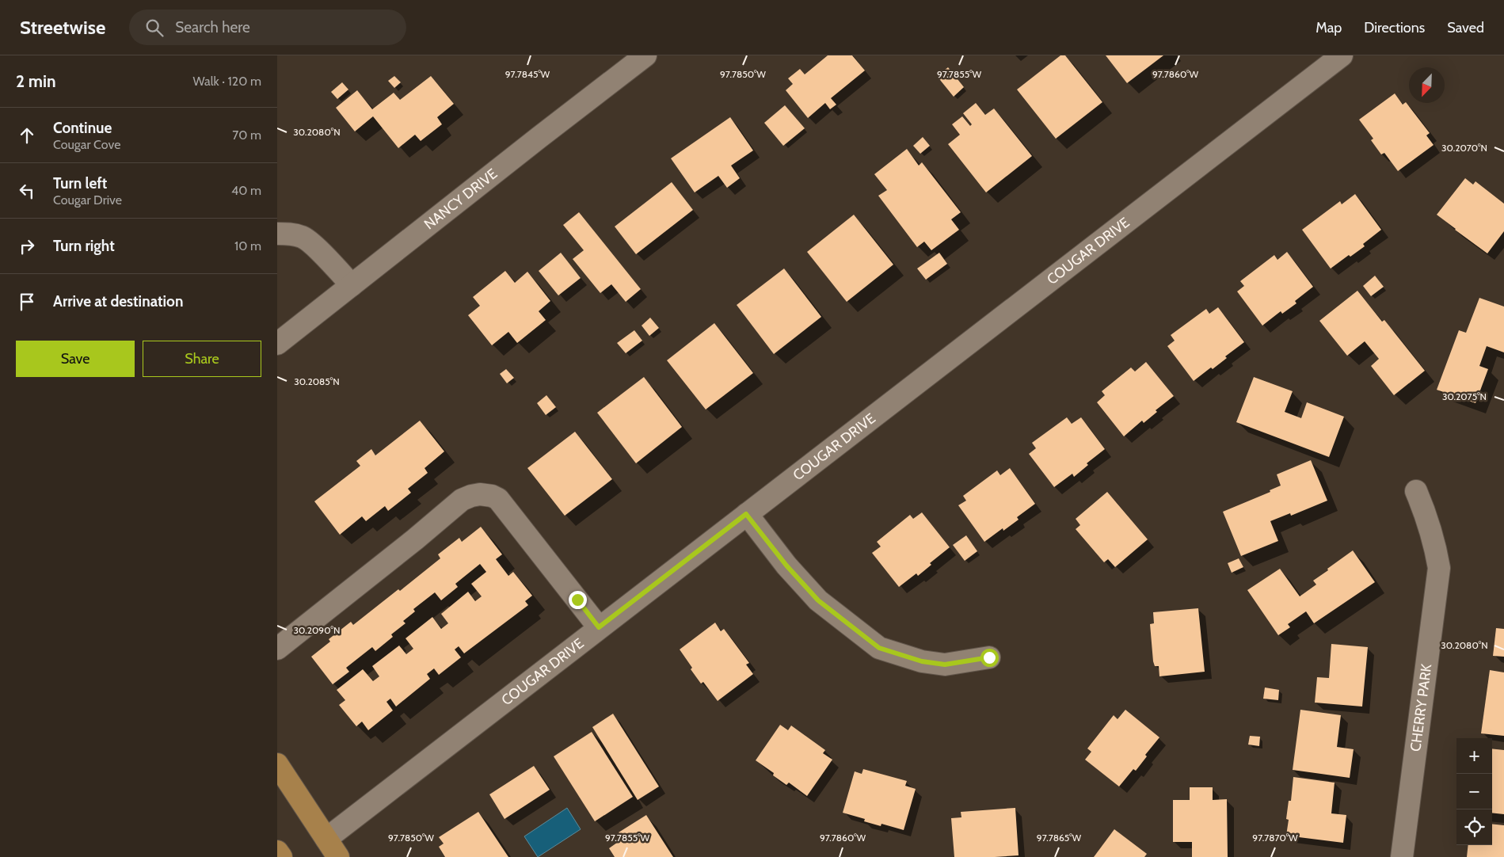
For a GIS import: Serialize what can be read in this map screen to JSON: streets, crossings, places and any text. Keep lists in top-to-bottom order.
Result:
{
  "streets": {
    "street": ["NANCY DRIVE", "COUGAR DRIVE", "CHERRY PARK"]
  },
  "north": "bottom left",
  "page": {
    "header": "Streetwise",
    "search": "Search here",
    "nav": ["Map", "Directions", "Saved"],
    "heading": ["2 min", "Walk · 120 m"],
    "list": [
      ["Continue", "Cougar Cove", "70 m"],
      ["Turn left", "Cougar Drive", "40 m"],
      ["Turn right", "10 m"],
      "Arrive at destination"
    ],
    "buttons": ["Save", "Share"],
    "map_buttons": ["+", "−"]
  },
  "coordinates": [
    "97.7845°W",
    "97.7850°W",
    "97.7855°W",
    "97.7860°W",
    "30.2080°N",
    "30.2070°N",
    "30.2085°N",
    "30.2075°N",
    "30.2090°N",
    "97.7865°W",
    "97.7870°W"
  ]
}
